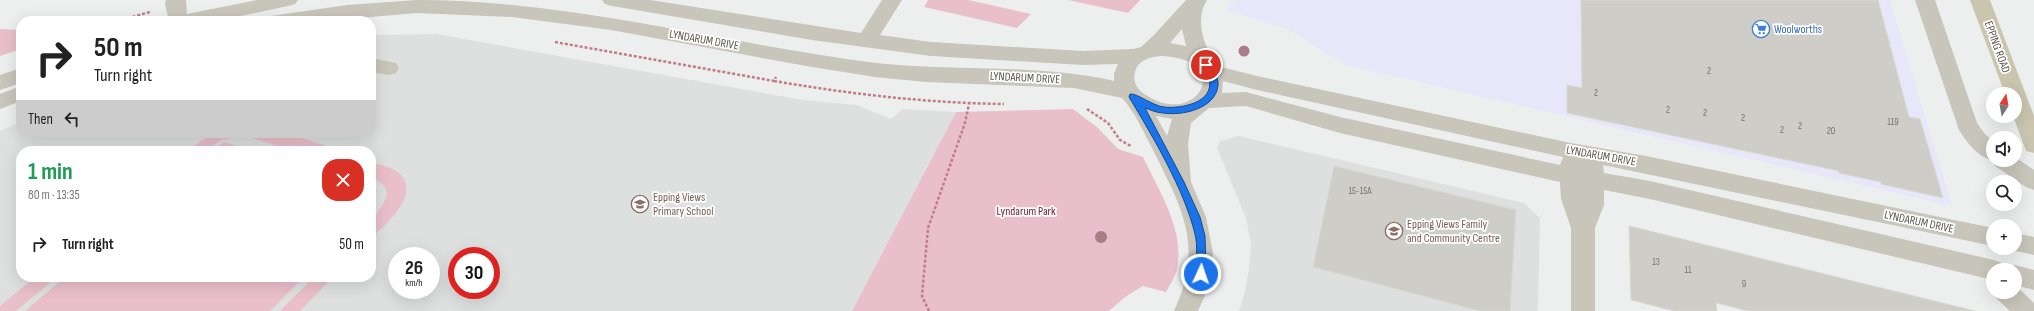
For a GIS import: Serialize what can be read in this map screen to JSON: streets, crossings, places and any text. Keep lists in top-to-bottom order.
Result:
{
  "streets": {
    "main road": ["EPPING ROAD"],
    "street": ["LYNDARUM DRIVE"]
  },
  "parks": ["Lyndarum Park"],
  "places": {
    "supermarket": ["Woolworths"],
    "school or university": ["Epping Views Primary School", "Epping Views Family and Community Centre"]
  },
  "house_numbers": [
    "2",
    "2",
    "2",
    "2",
    "2",
    "119",
    "2",
    "2",
    "20",
    "15-15A",
    "13",
    "11",
    "9"
  ],
  "north": "top",
  "page": {
    "turn": ["50 m", "Turn right"],
    "map_buttons": ["+", "−"],
    "then": "Then",
    "heading": ["1 min", "80 m · 13:35"],
    "list": [
      {
        "name": "Turn right",
        "value": "50 m"
      }
    ],
    "speed": "26 km/h",
    "limit": "30"
  }
}
